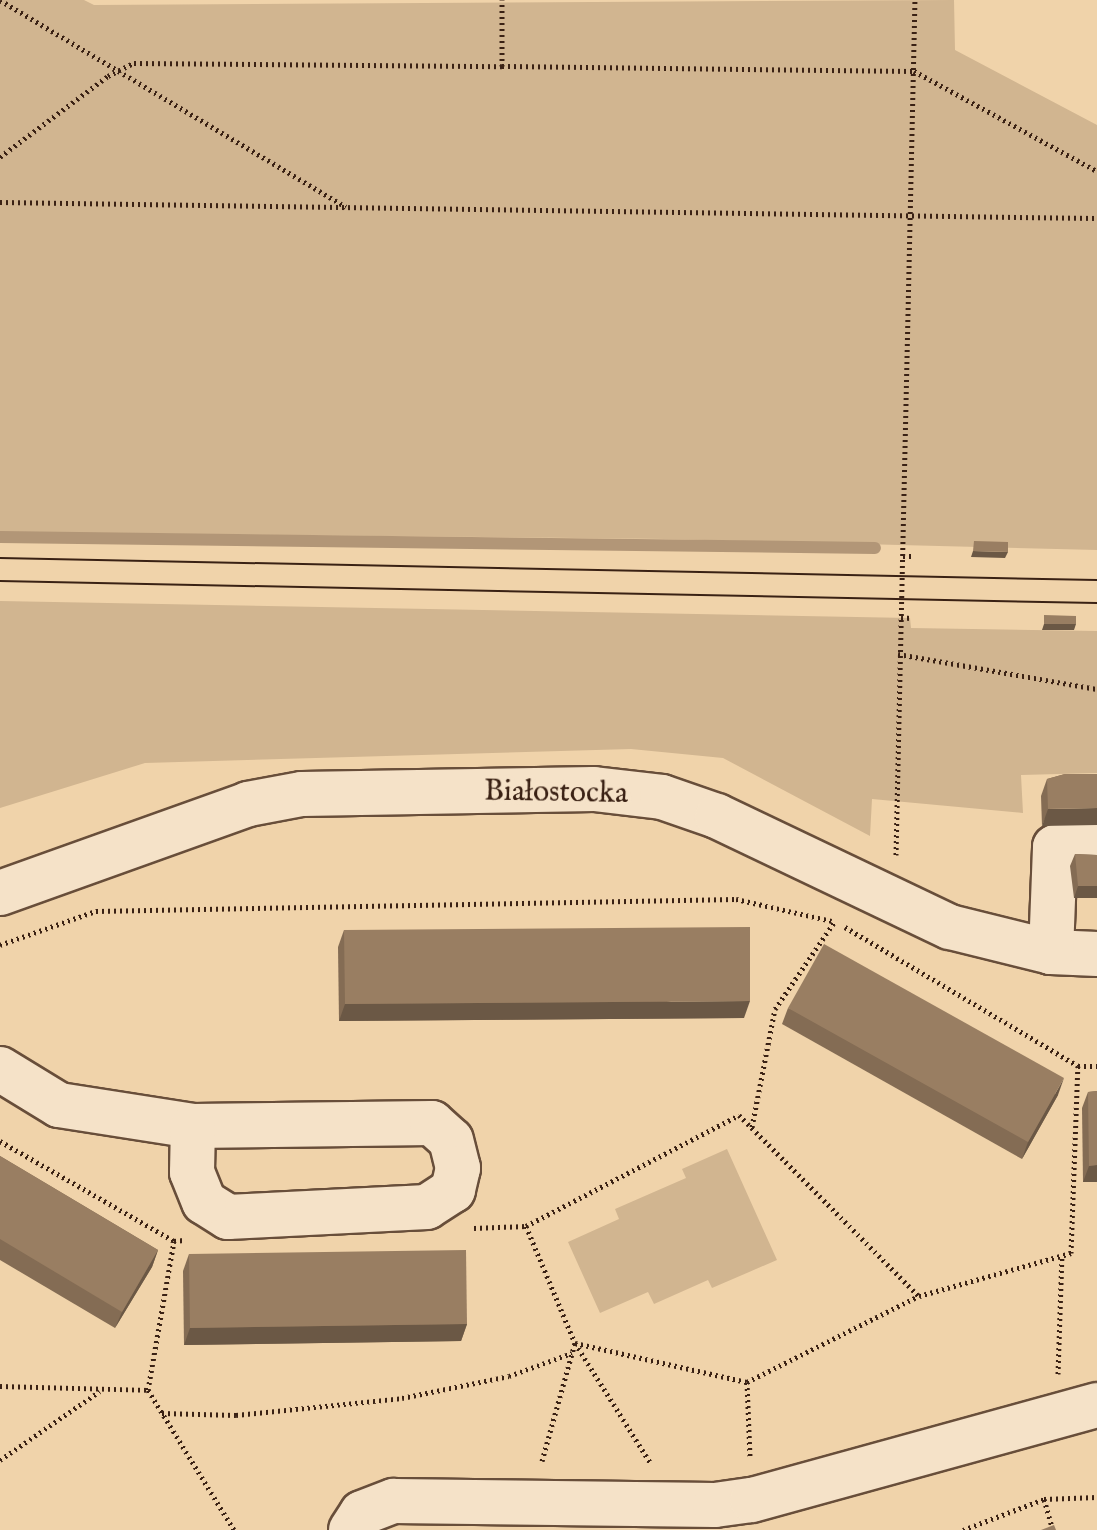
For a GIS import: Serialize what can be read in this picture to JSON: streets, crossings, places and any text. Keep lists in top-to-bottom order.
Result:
{
  "streets": {
    "street": ["Białostocka"]
  }
}
